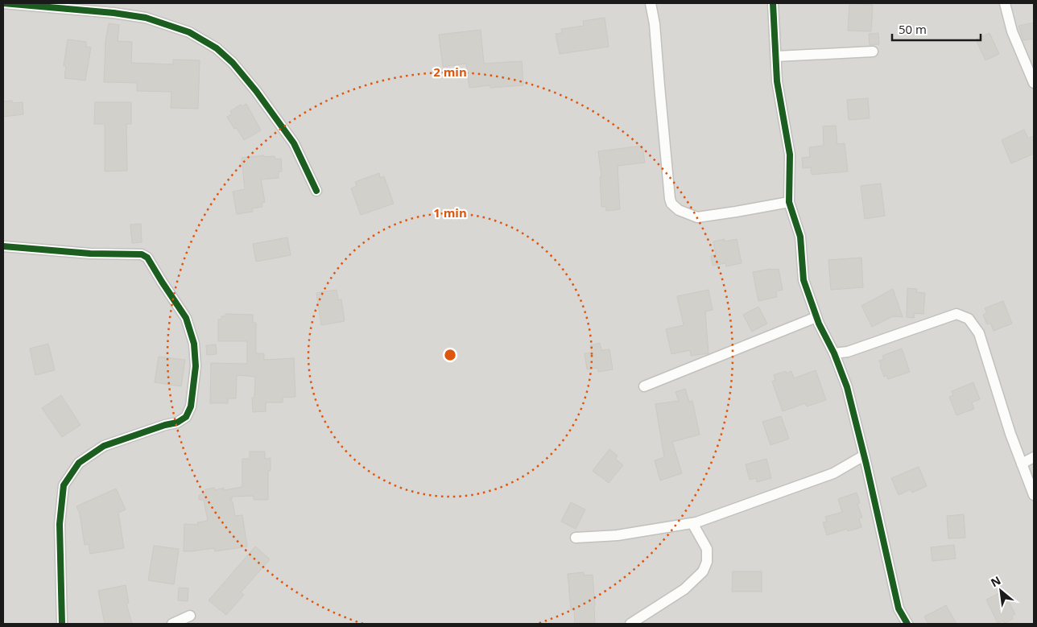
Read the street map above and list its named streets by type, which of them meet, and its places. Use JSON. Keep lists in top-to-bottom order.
{
  "scale_bar": "50 m",
  "north": "top left",
  "rings": ["2 min", "1 min"]
}
